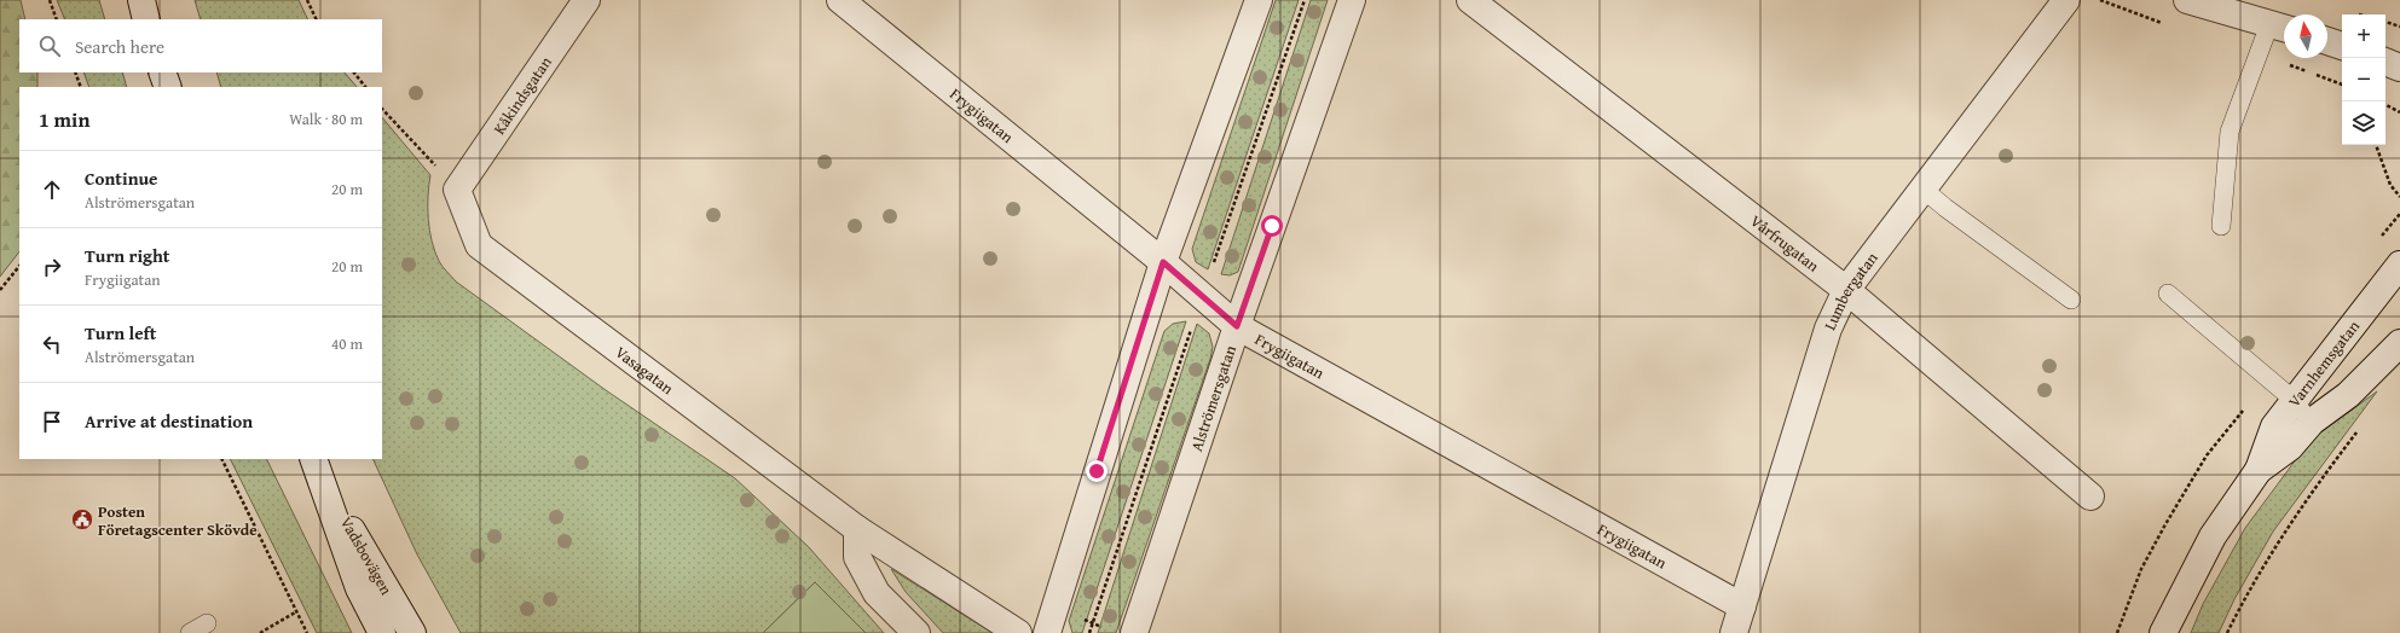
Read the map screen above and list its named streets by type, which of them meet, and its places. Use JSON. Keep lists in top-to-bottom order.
{
  "streets": {
    "street": [
      "Kåkindsgatan",
      "Frygiigatan",
      "Vårfrugatan",
      "Lumbergatan",
      "Varnhemsgatan",
      "Vasagatan",
      "Alströmersgatan",
      "Vadsbovägen"
    ]
  },
  "crossings": [
    ["Kåkindsgatan", "Vasagatan"],
    ["Frygiigatan", "Lumbergatan"],
    ["Frygiigatan", "Alströmersgatan"],
    ["Vårfrugatan", "Lumbergatan"]
  ],
  "places": {
    "public building": ["Posten Företagscenter Skövde"]
  },
  "north": "top",
  "page": {
    "map_buttons": ["+", "−"],
    "search": "Search here",
    "heading": ["1 min", "Walk · 80 m"],
    "list": [
      ["Continue", "Alströmersgatan", "20 m"],
      ["Turn right", "Frygiigatan", "20 m"],
      ["Turn left", "Alströmersgatan", "40 m"],
      "Arrive at destination"
    ]
  }
}
